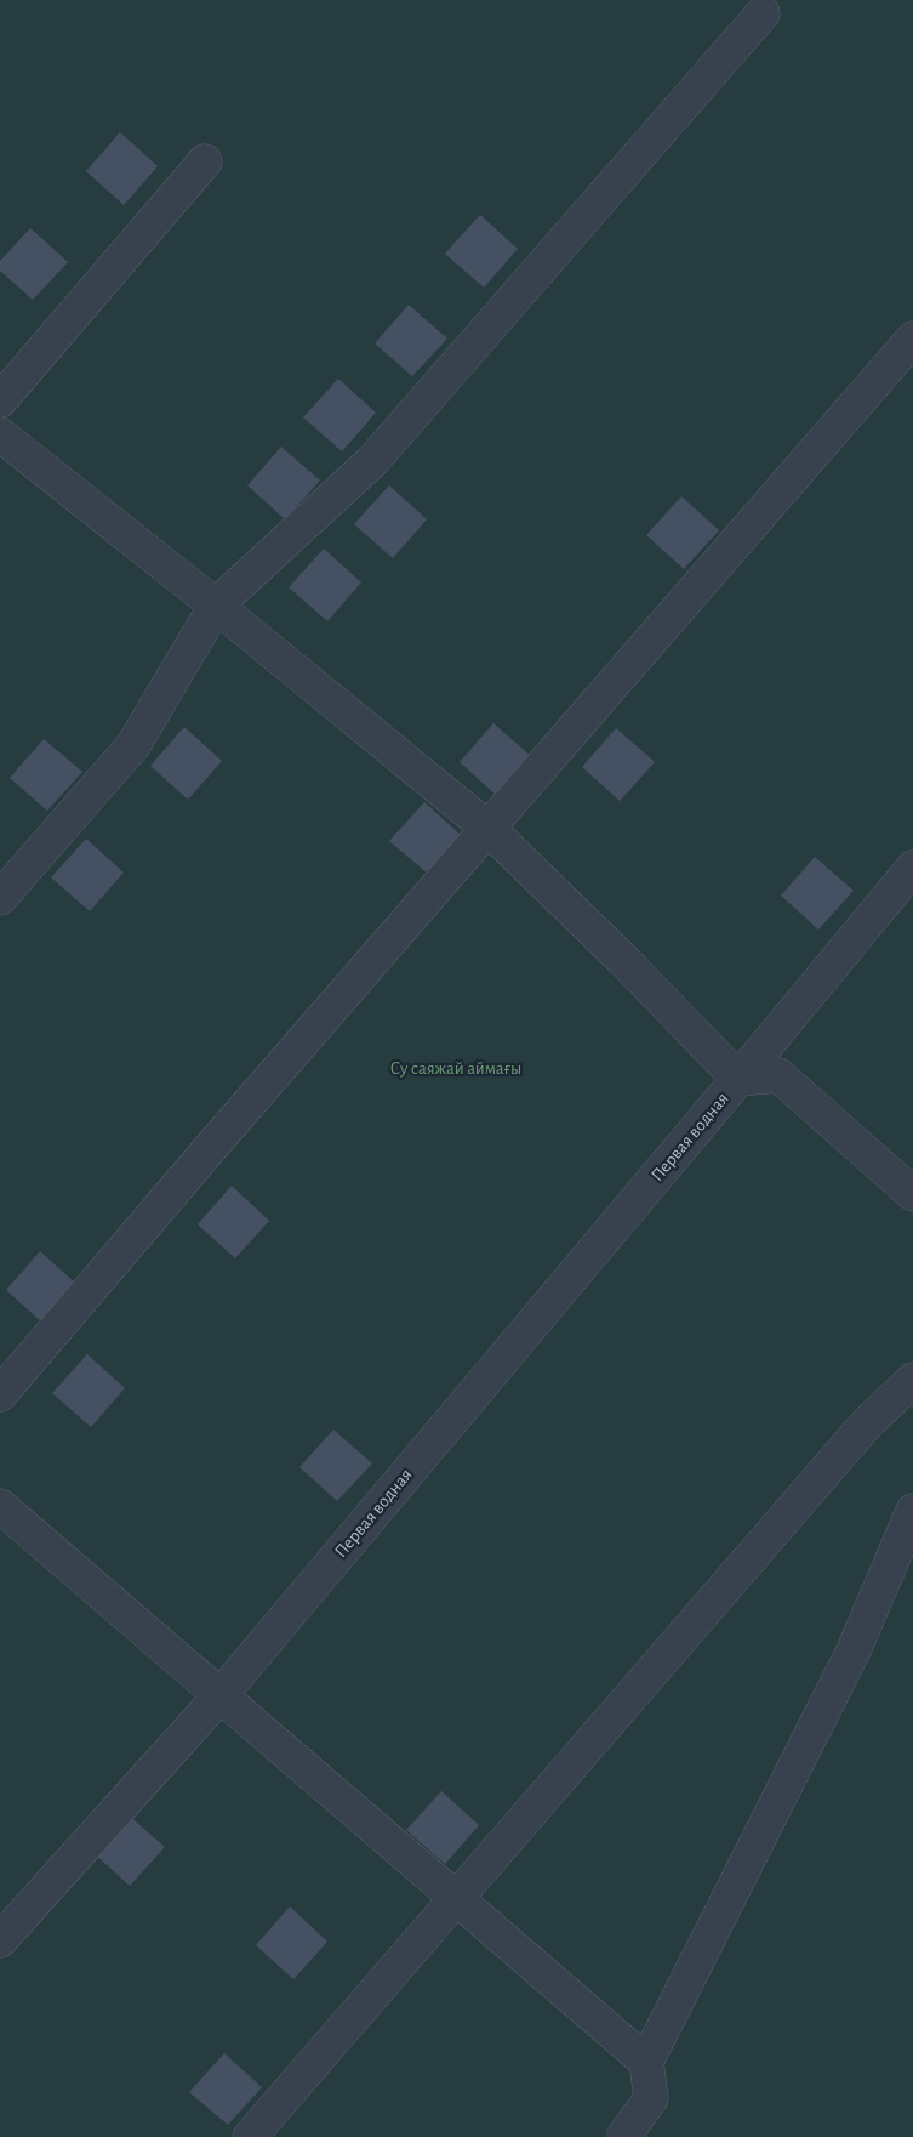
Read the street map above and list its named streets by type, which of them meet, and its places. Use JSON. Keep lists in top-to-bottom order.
{
  "streets": {
    "street": ["Первая водная"]
  },
  "parks": ["Су саяжай аймағы"]
}
